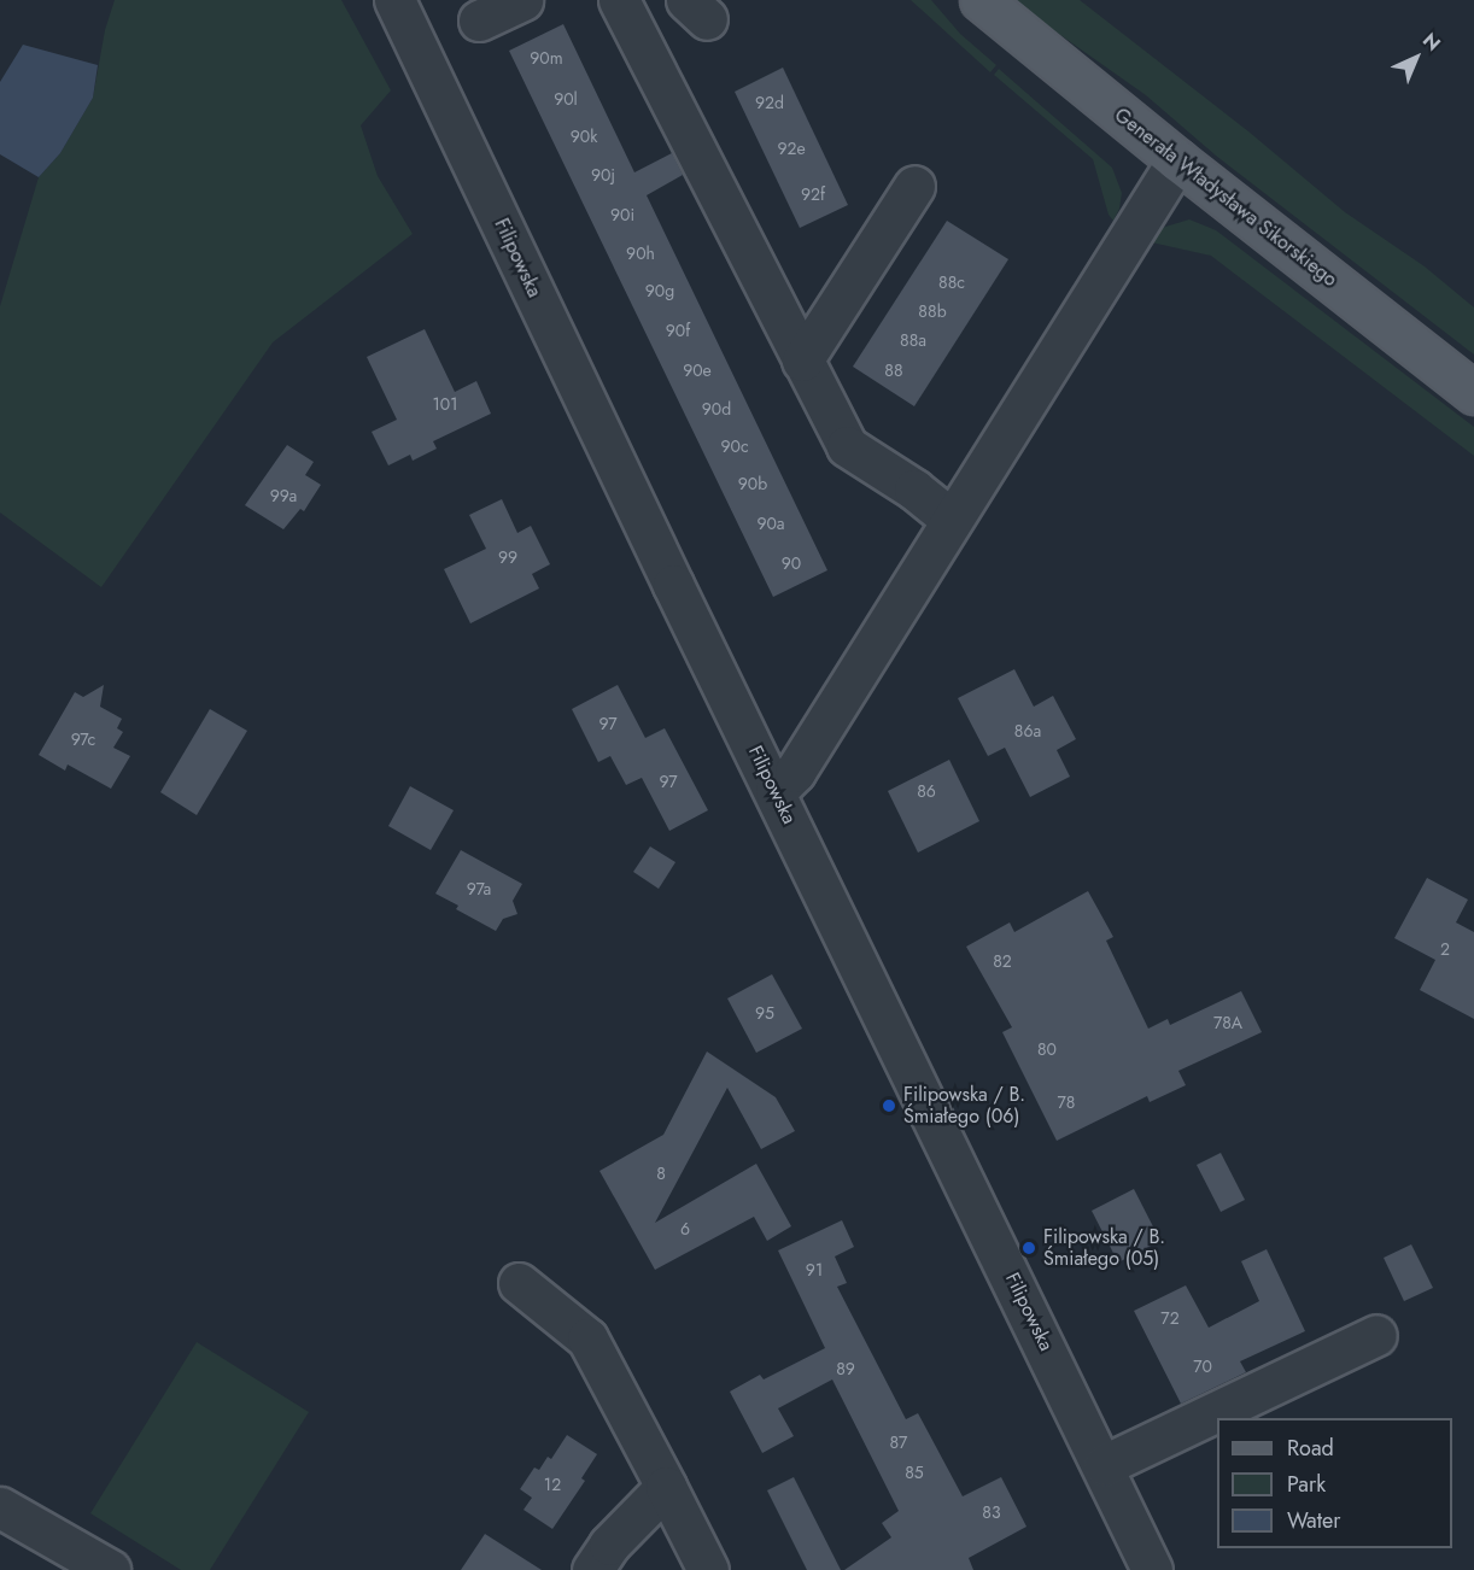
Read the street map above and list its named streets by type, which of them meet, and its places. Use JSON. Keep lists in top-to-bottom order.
{
  "streets": {
    "main road": ["Generała Władysława Sikorskiego"],
    "street": ["Filipowska"]
  },
  "places": ["Filipowska / B. Śmiałego (06)", "Filipowska / B. Śmiałego (05)"],
  "house_numbers": [
    "90m",
    "90l",
    "92d",
    "90k",
    "92e",
    "90j",
    "92f",
    "90i",
    "90h",
    "88c",
    "90g",
    "88b",
    "90f",
    "88a",
    "90e",
    "88",
    "101",
    "90d",
    "90c",
    "90b",
    "99a",
    "90a",
    "99",
    "90",
    "97",
    "86a",
    "97c",
    "97",
    "86",
    "97a",
    "2",
    "82",
    "95",
    "78A",
    "80",
    "78",
    "8",
    "6",
    "91",
    "72",
    "70",
    "89",
    "87",
    "85",
    "12",
    "83"
  ],
  "legend": ["Road", "Park", "Water"],
  "north": "top right"
}
